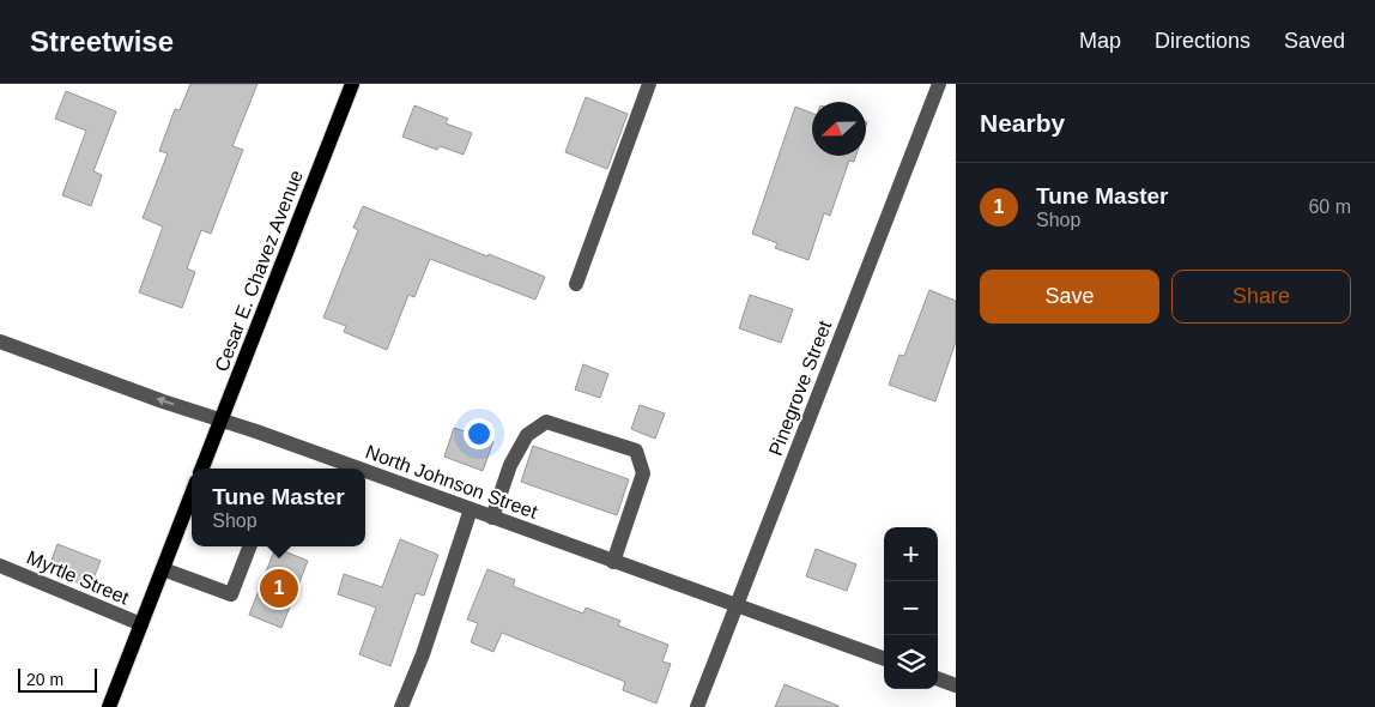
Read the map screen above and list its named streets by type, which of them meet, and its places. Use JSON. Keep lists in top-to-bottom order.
{
  "streets": {
    "main road": ["Cesar E. Chavez Avenue"],
    "street": ["Pinegrove Street", "North Johnson Street", "Myrtle Street"]
  },
  "crossings": [
    ["Cesar E. Chavez Avenue", "North Johnson Street"],
    ["Pinegrove Street", "North Johnson Street"]
  ],
  "scale_bar": "20 m",
  "north": "left",
  "page": {
    "header": "Streetwise",
    "nav": ["Map", "Directions", "Saved"],
    "heading": "Nearby",
    "list": [
      {
        "mark": "1",
        "name": "Tune Master",
        "note": "Shop",
        "value": "60 m"
      }
    ],
    "buttons": ["Save", "Share"],
    "popup": ["Tune Master", "Shop"],
    "map_buttons": ["+", "−"],
    "pins": "1",
    "scale": "20 m"
  }
}
